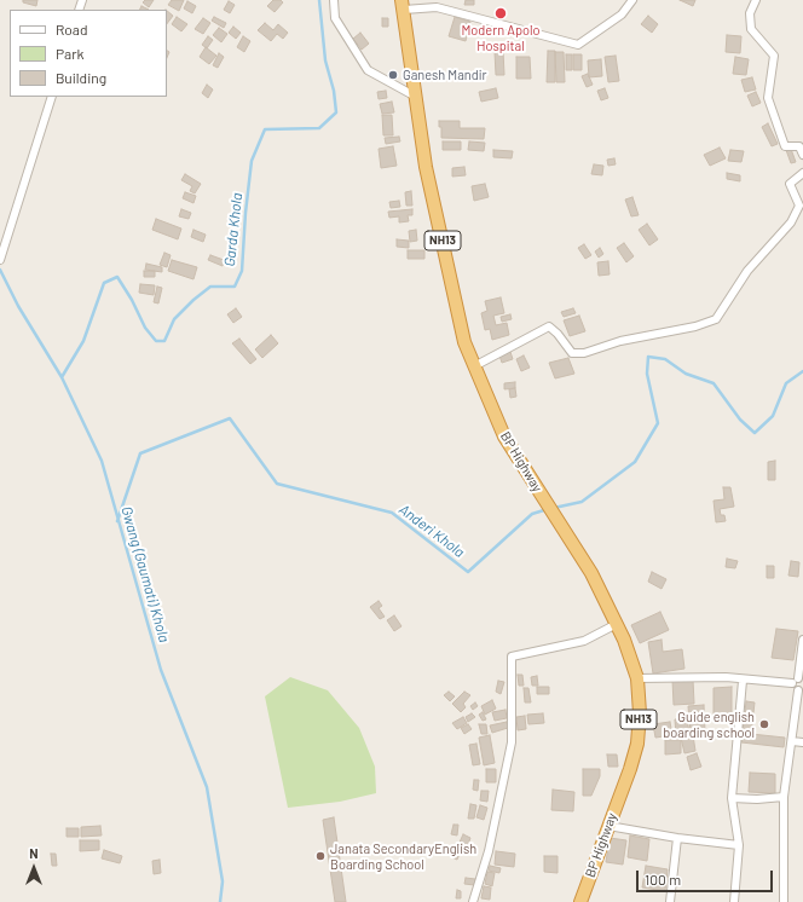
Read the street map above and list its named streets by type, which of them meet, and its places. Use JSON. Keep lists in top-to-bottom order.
{
  "streets": {
    "highway": ["NH13", "BP Highway"]
  },
  "water": ["Garda Khola", "Anderi Khola", "Gwang (Gaumati) Khola"],
  "places": [
    "Modern Apolo Hospital",
    "Ganesh Mandir",
    "Guide english boarding school",
    "Janata SecondaryEnglish Boarding School"
  ],
  "legend": ["Road", "Park", "Building"],
  "scale_bar": "100 m",
  "north": "top"
}
